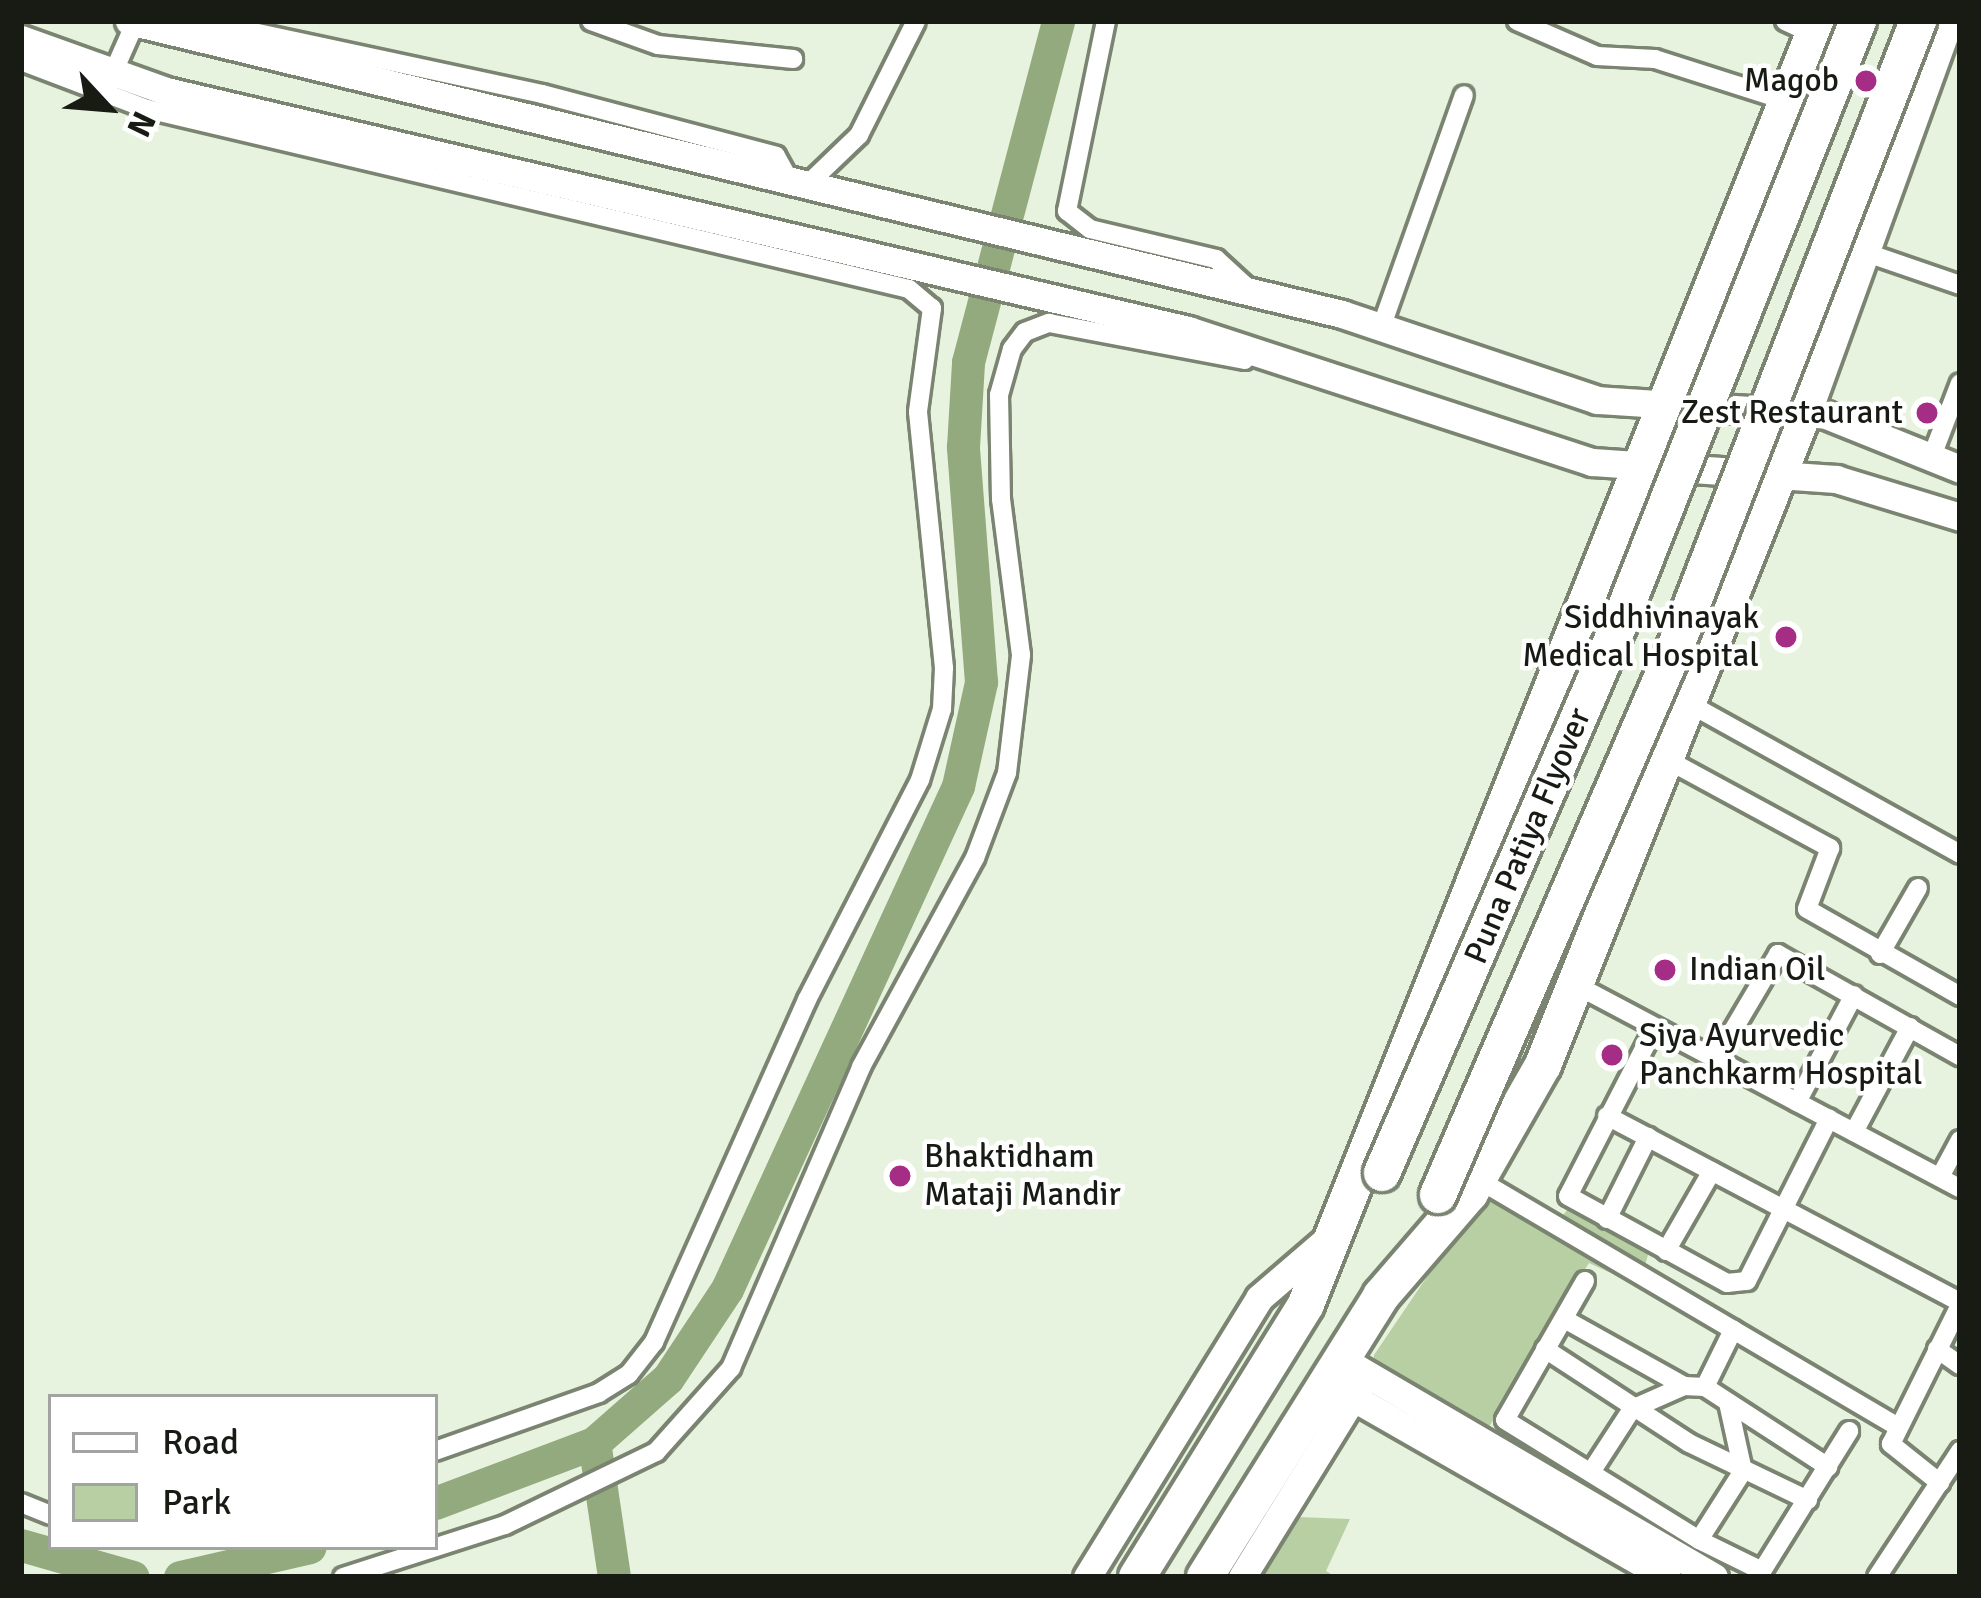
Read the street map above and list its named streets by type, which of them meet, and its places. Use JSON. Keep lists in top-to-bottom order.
{
  "streets": {
    "highway": ["Puna Patiya Flyover"]
  },
  "places": [
    "Magob",
    "Zest Restaurant",
    "Siddhivinayak Medical Hospital",
    "Indian Oil",
    "Siya Ayurvedic Panchkarm Hospital",
    "Bhaktidham Mataji Mandir"
  ],
  "legend": ["Road", "Park"],
  "north": "bottom right"
}
